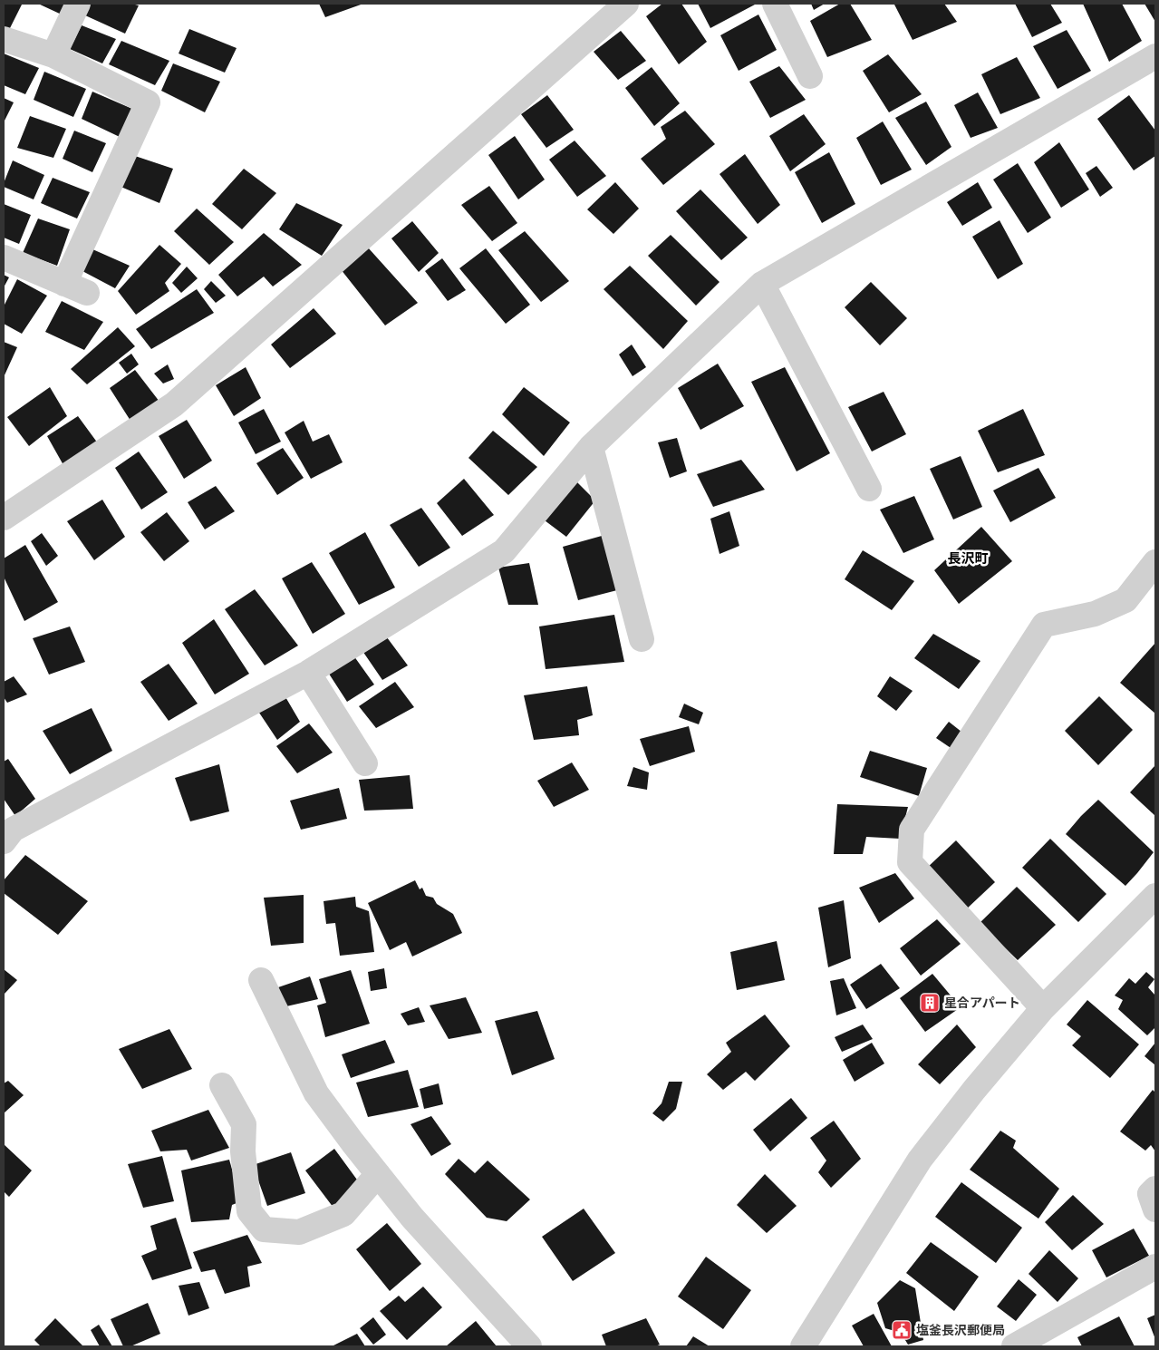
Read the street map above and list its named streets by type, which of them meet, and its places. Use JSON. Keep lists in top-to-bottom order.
{
  "districts": ["長沢町"],
  "places": {
    "building": ["星合アパート"],
    "public building": ["塩釜長沢郵便局"]
  }
}
